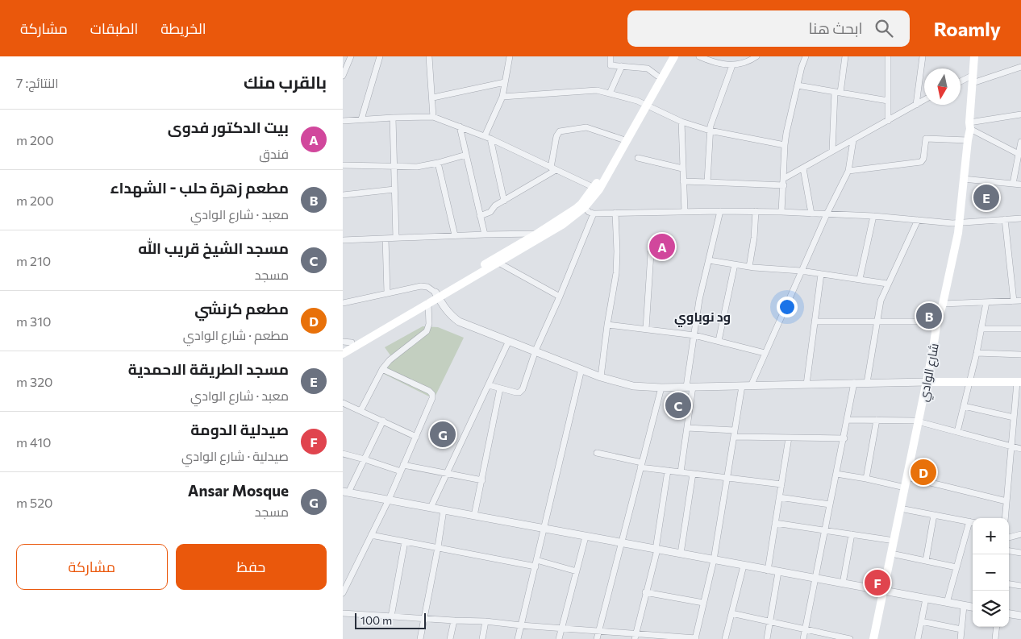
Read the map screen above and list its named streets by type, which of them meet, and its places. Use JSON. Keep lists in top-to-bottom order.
{
  "streets": {
    "main road": ["شارع الوادي"]
  },
  "districts": ["ود نوباوي"],
  "scale_bar": "100 m",
  "north": "bottom",
  "page": {
    "header": "Roamly",
    "search": "ابحث هنا",
    "nav": ["الخريطة", "الطبقات", "مشاركة"],
    "heading": ["بالقرب منك", "النتائج: 7"],
    "list": [
      {
        "mark": "A",
        "name": "بيت الدكتور فدوى",
        "note": "فندق",
        "value": "200 m"
      },
      {
        "mark": "B",
        "name": "مطعم زهرة حلب - الشهداء",
        "note": "معبد · شارع الوادي",
        "value": "200 m"
      },
      {
        "mark": "C",
        "name": "مسجد الشيخ قريب الله",
        "note": "مسجد",
        "value": "210 m"
      },
      {
        "mark": "D",
        "name": "مطعم كرنشي",
        "note": "مطعم · شارع الوادي",
        "value": "310 m"
      },
      {
        "mark": "E",
        "name": "مسجد الطريقة الاحمدية",
        "note": "معبد · شارع الوادي",
        "value": "320 m"
      },
      {
        "mark": "F",
        "name": "صيدلية الدومة",
        "note": "صيدلية · شارع الوادي",
        "value": "410 m"
      },
      {
        "mark": "G",
        "name": "Ansar Mosque",
        "note": "مسجد",
        "value": "520 m"
      }
    ],
    "pins": [
      "E",
      "A",
      "B",
      "C",
      "G",
      "D",
      "F"
    ],
    "map_buttons": ["+", "−"],
    "buttons": ["حفظ", "مشاركة"],
    "scale": "100 m"
  }
}
